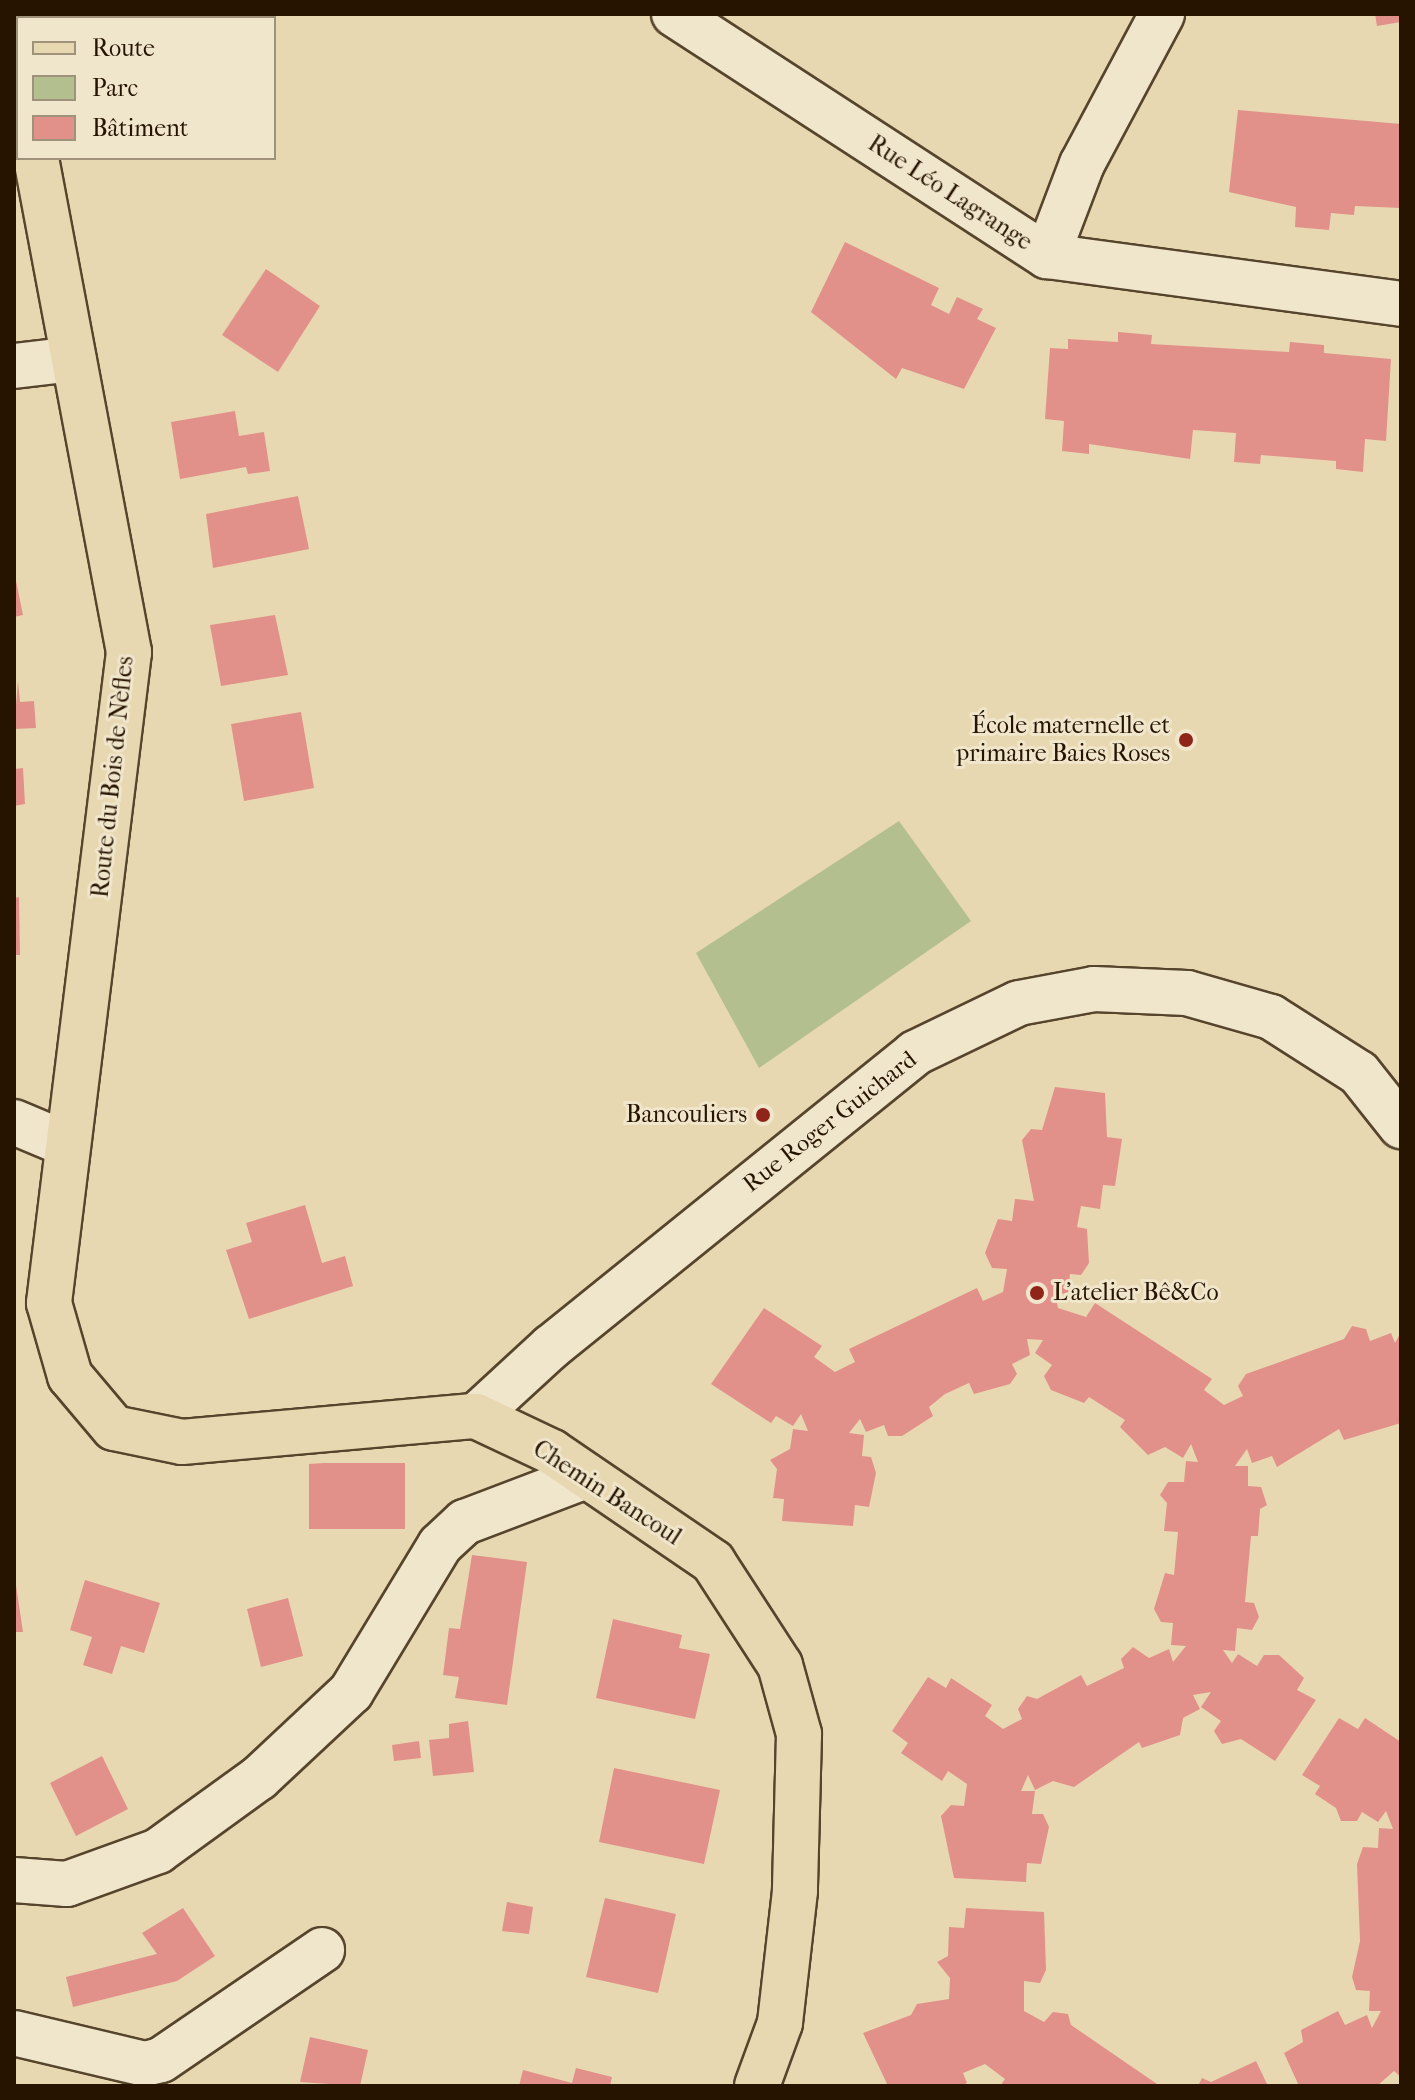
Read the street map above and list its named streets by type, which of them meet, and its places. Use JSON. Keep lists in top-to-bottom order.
{
  "streets": {
    "main road": ["Route du Bois de Nèfles", "Chemin Bancoul"],
    "street": ["Rue Léo Lagrange", "Rue Roger Guichard"]
  },
  "crossings": [
    ["Rue Roger Guichard", "Chemin Bancoul"]
  ],
  "places": ["École maternelle et primaire Baies Roses", "Bancouliers", "L'atelier Bê&Co"],
  "legend": ["Route", "Parc", "Bâtiment"]
}
